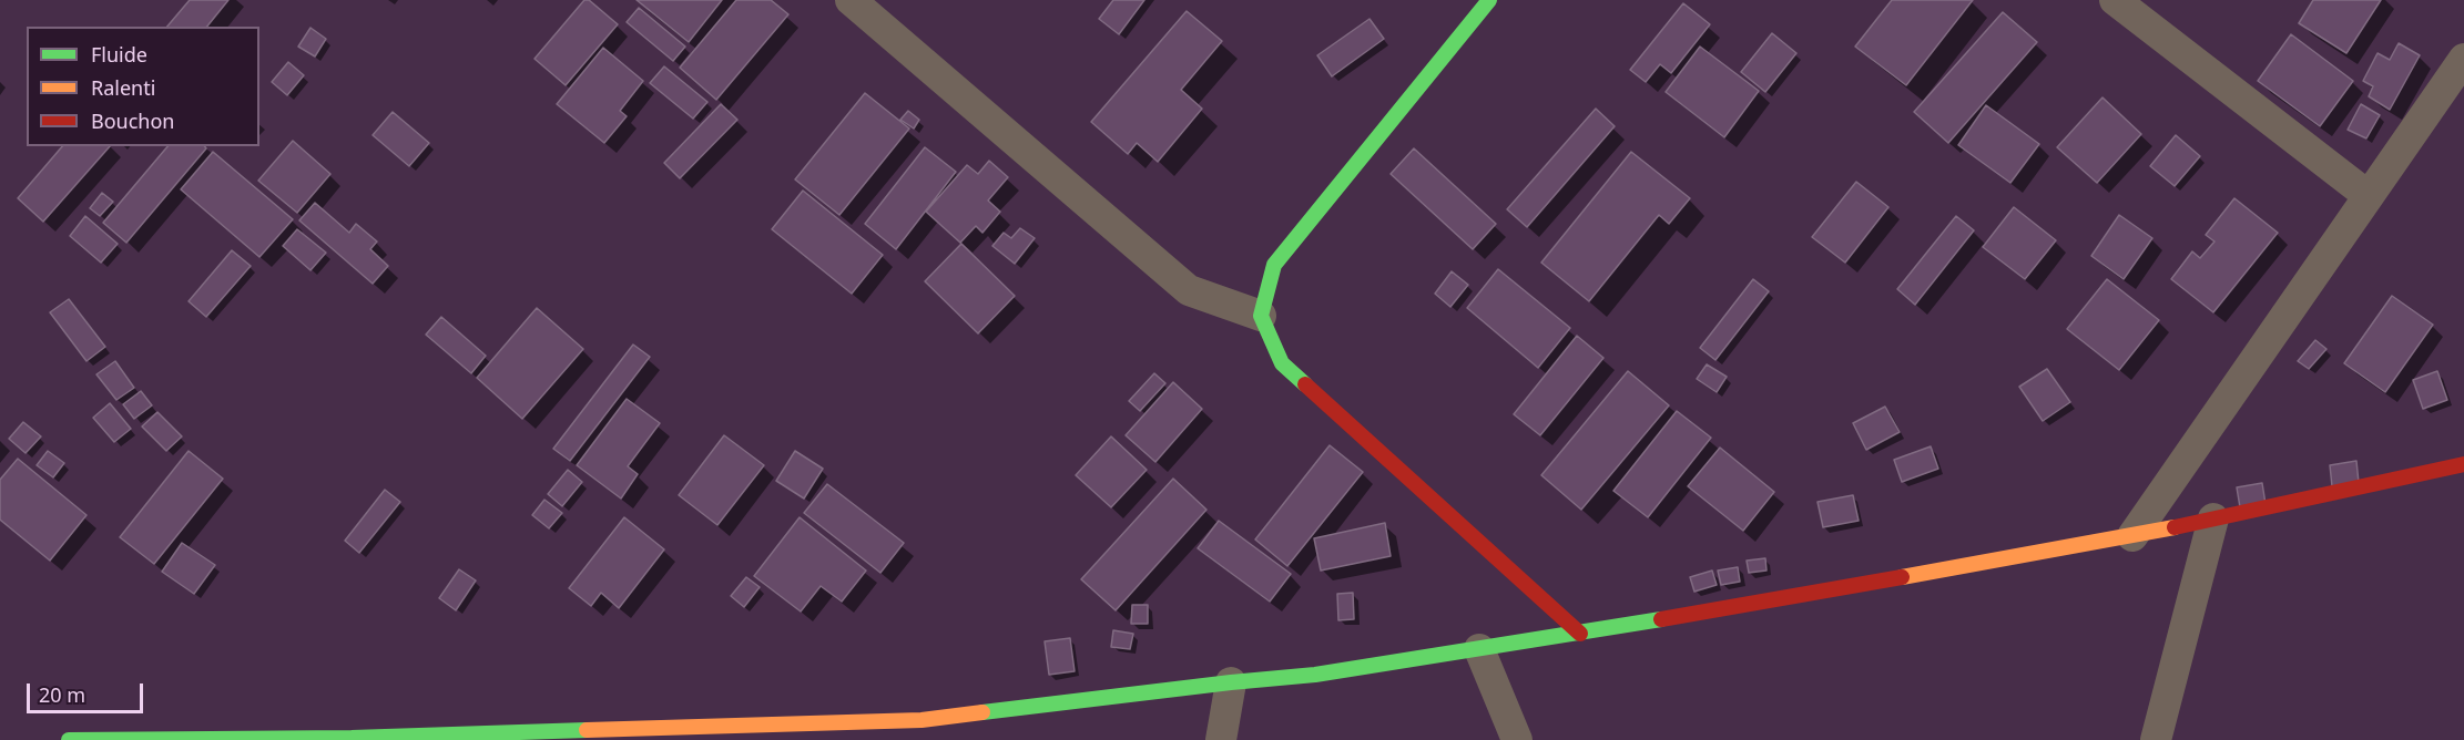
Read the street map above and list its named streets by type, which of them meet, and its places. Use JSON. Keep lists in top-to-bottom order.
{
  "legend": ["Fluide", "Ralenti", "Bouchon"],
  "scale_bar": "20 m"
}
